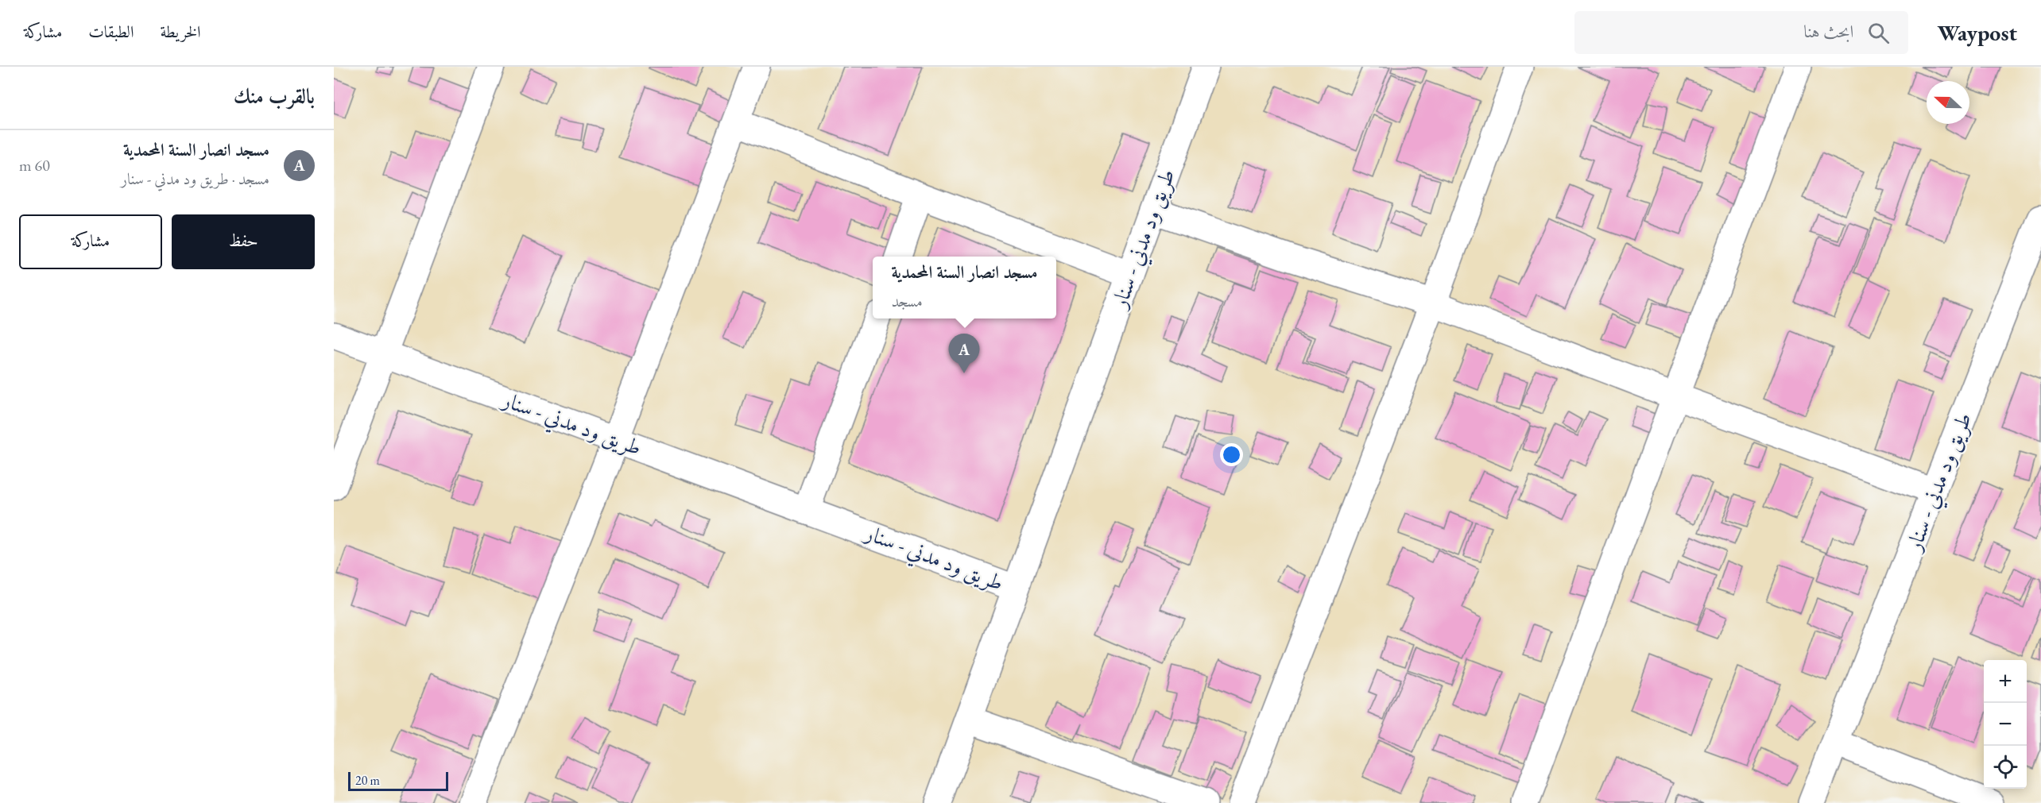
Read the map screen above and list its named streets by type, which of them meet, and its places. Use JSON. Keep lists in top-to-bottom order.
{
  "streets": {
    "street": ["طريق ود مدني - سنار"]
  },
  "scale_bar": "20 m",
  "north": "left",
  "page": {
    "header": "Waypost",
    "search": "ابحث هنا",
    "nav": ["الخريطة", "الطبقات", "مشاركة"],
    "heading": "بالقرب منك",
    "list": [
      {
        "mark": "A",
        "name": "مسجد انصار السنة المحمدية",
        "note": "مسجد · طريق ود مدني - سنار",
        "value": "60 m"
      }
    ],
    "buttons": ["حفظ", "مشاركة"],
    "popup": ["مسجد انصار السنة المحمدية", "مسجد"],
    "pins": "A",
    "map_buttons": ["+", "−"],
    "scale": "20 m"
  }
}
